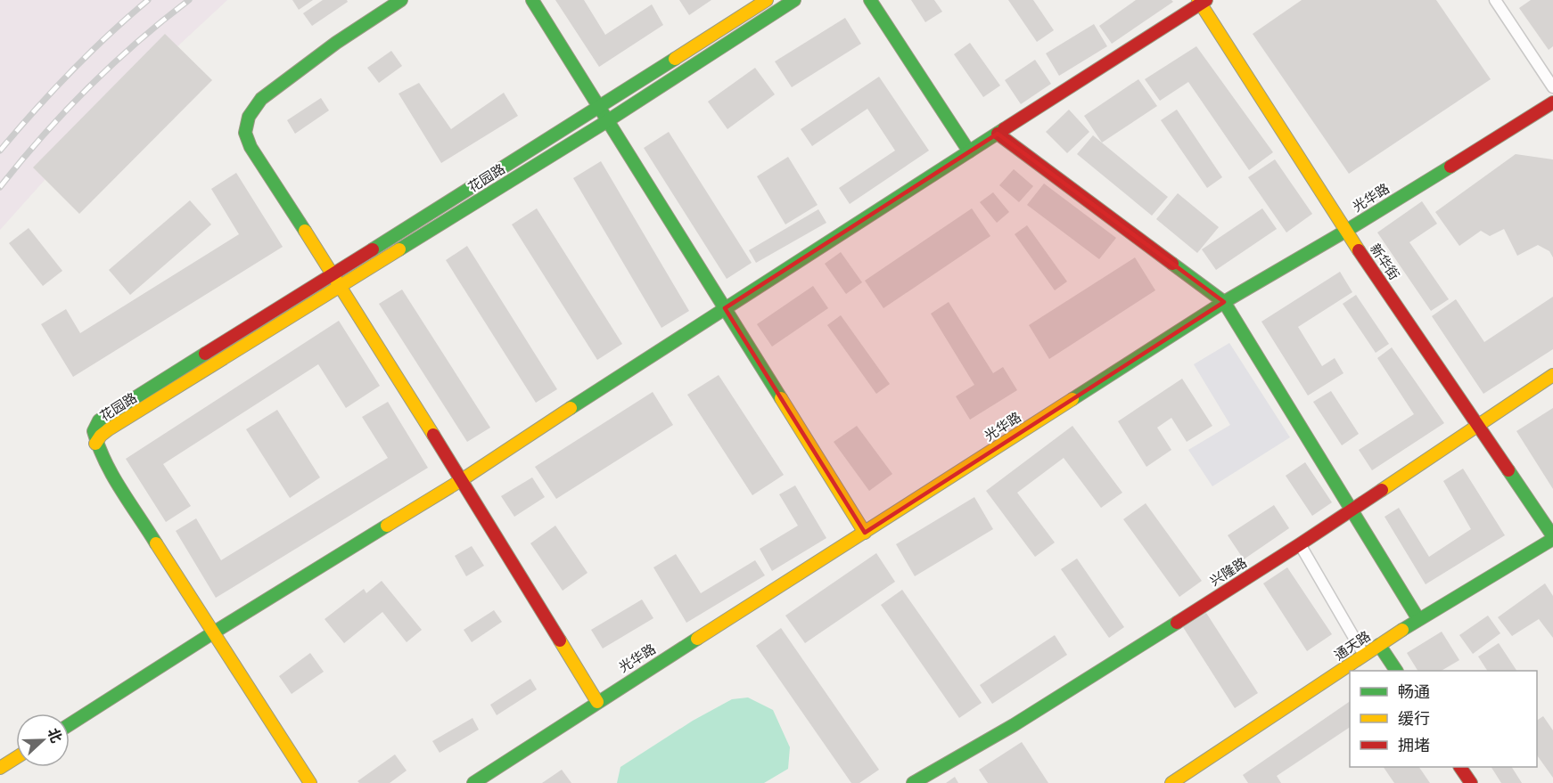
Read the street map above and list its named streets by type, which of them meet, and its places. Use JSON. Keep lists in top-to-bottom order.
{
  "streets": {
    "street": [
      "花园路",
      "光华路",
      "新华街",
      "兴隆路",
      "通天路"
    ]
  },
  "crossings": [
    ["光华路", "新华街"],
    ["新华街", "兴隆路"],
    ["新华街", "通天路"]
  ],
  "legend": ["畅通", "缓行", "拥堵"],
  "north": "right"
}
